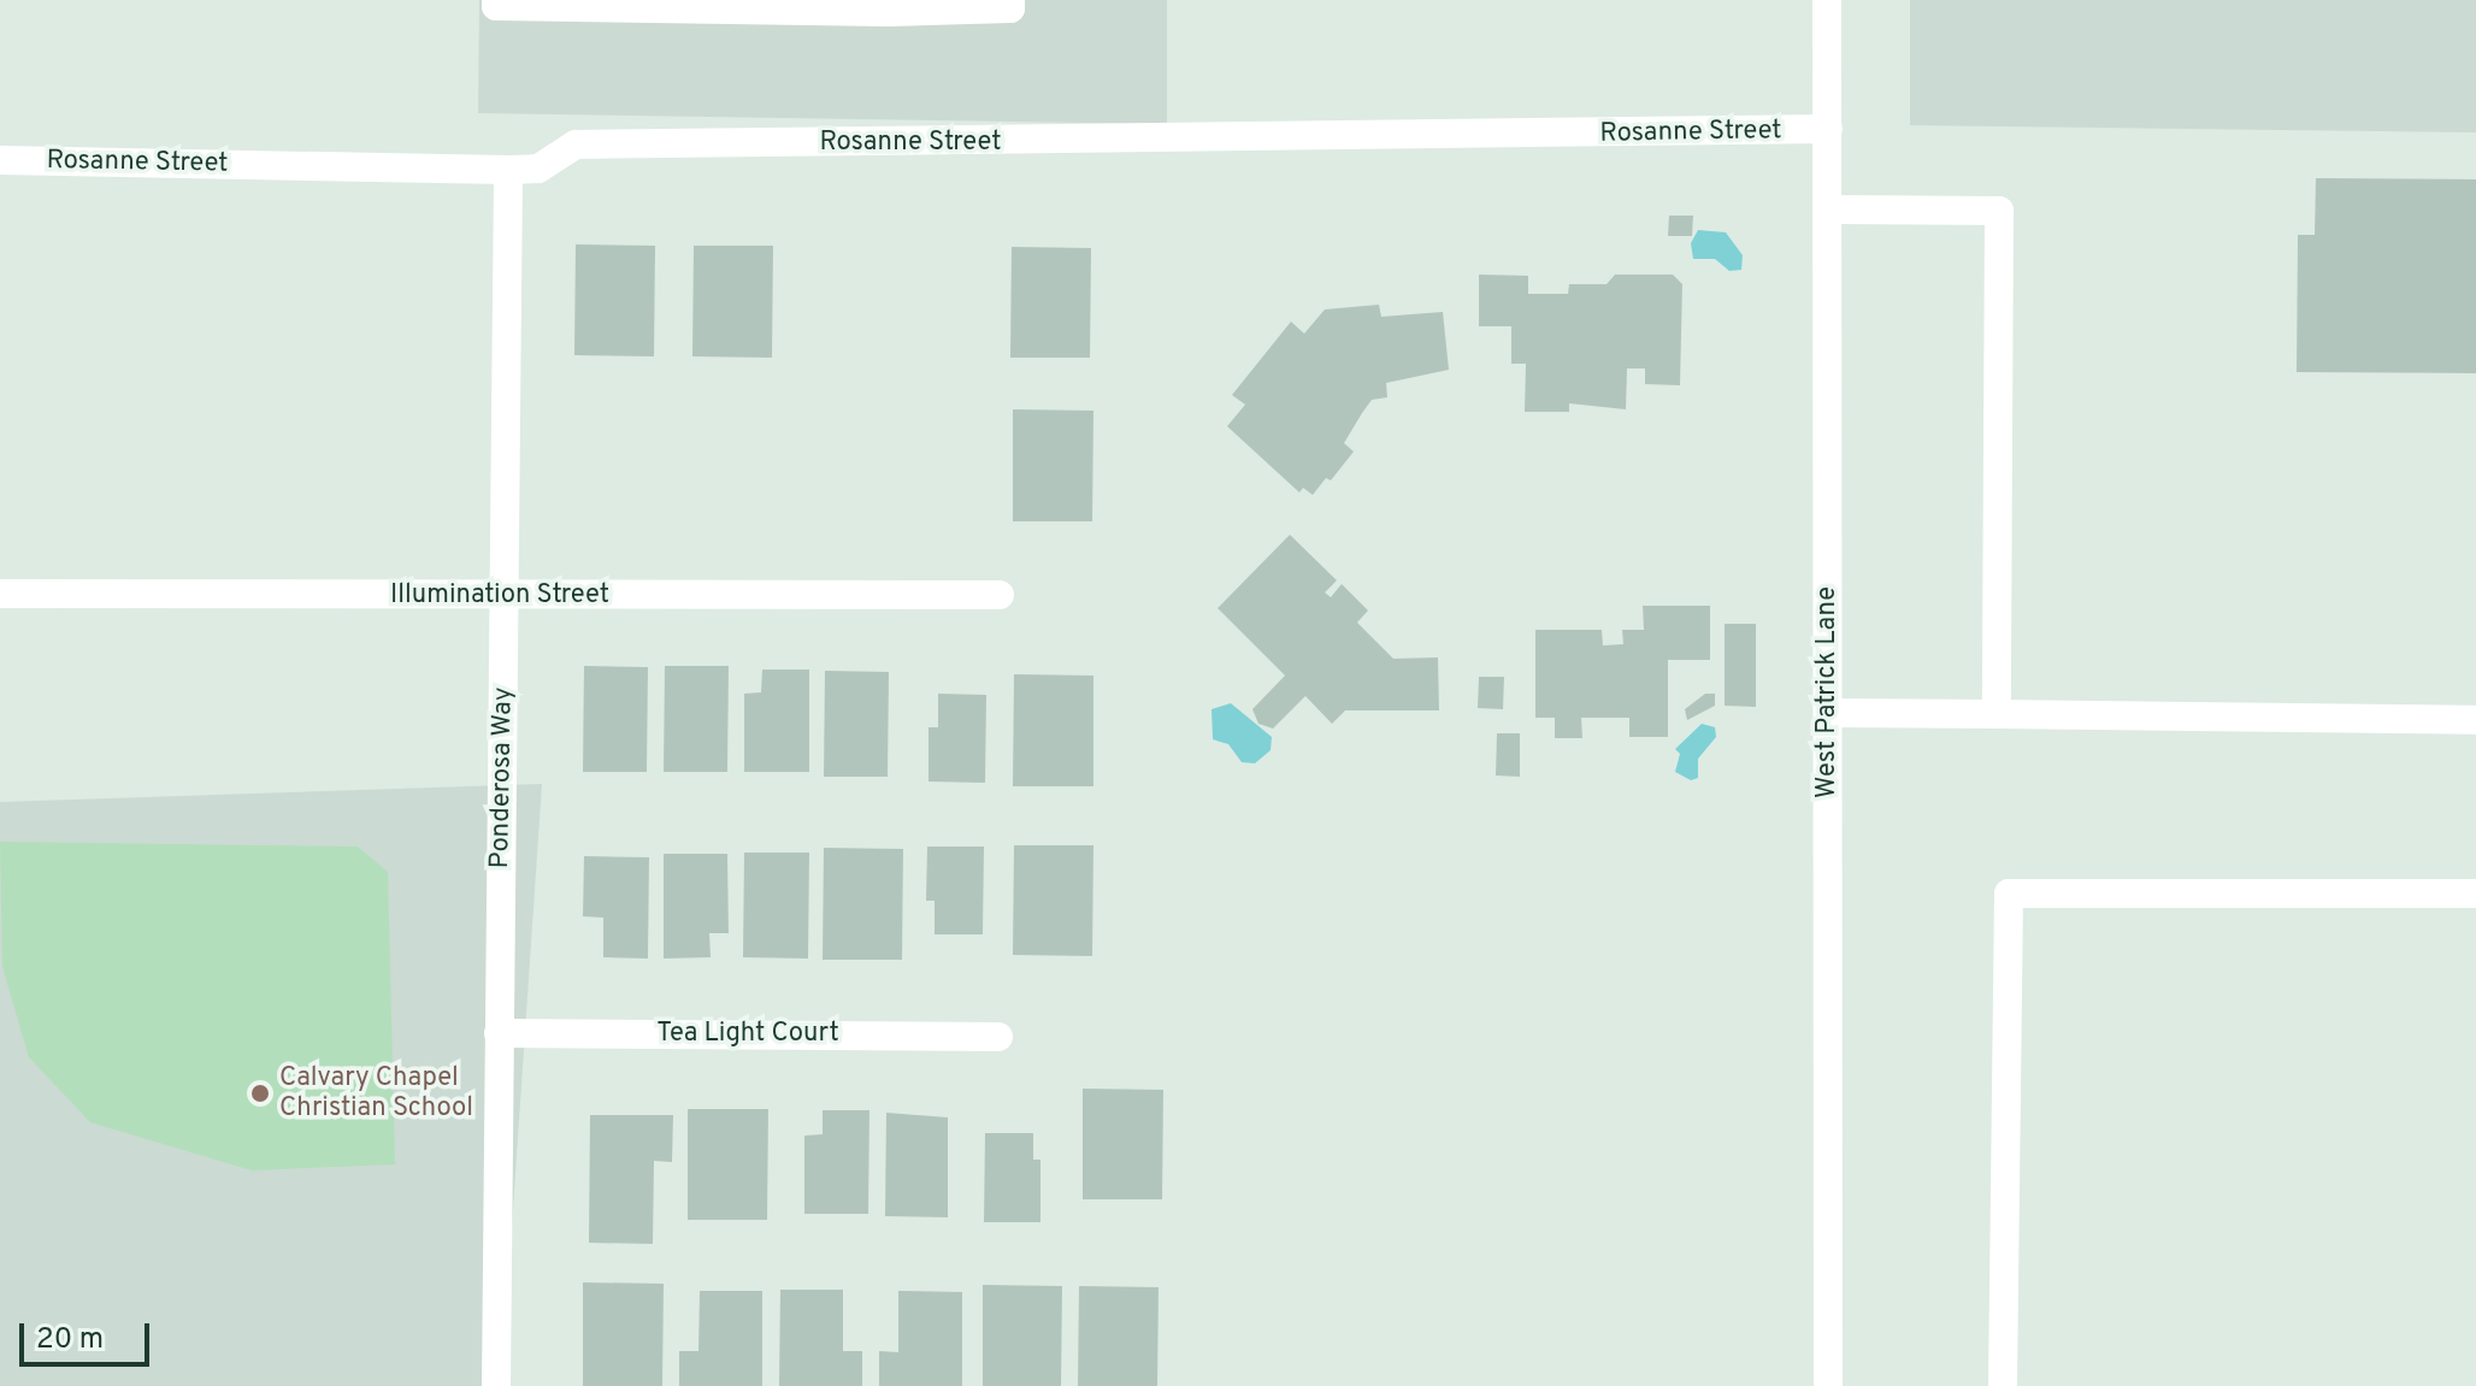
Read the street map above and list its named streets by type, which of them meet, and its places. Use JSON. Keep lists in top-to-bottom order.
{
  "streets": {
    "street": [
      "Rosanne Street",
      "Illumination Street",
      "West Patrick Lane",
      "Ponderosa Way",
      "Tea Light Court"
    ]
  },
  "crossings": [
    ["Rosanne Street", "West Patrick Lane"],
    ["Rosanne Street", "Ponderosa Way"],
    ["Illumination Street", "Ponderosa Way"],
    ["Ponderosa Way", "Tea Light Court"]
  ],
  "places": ["Calvary Chapel Christian School"],
  "scale_bar": "20 m"
}
